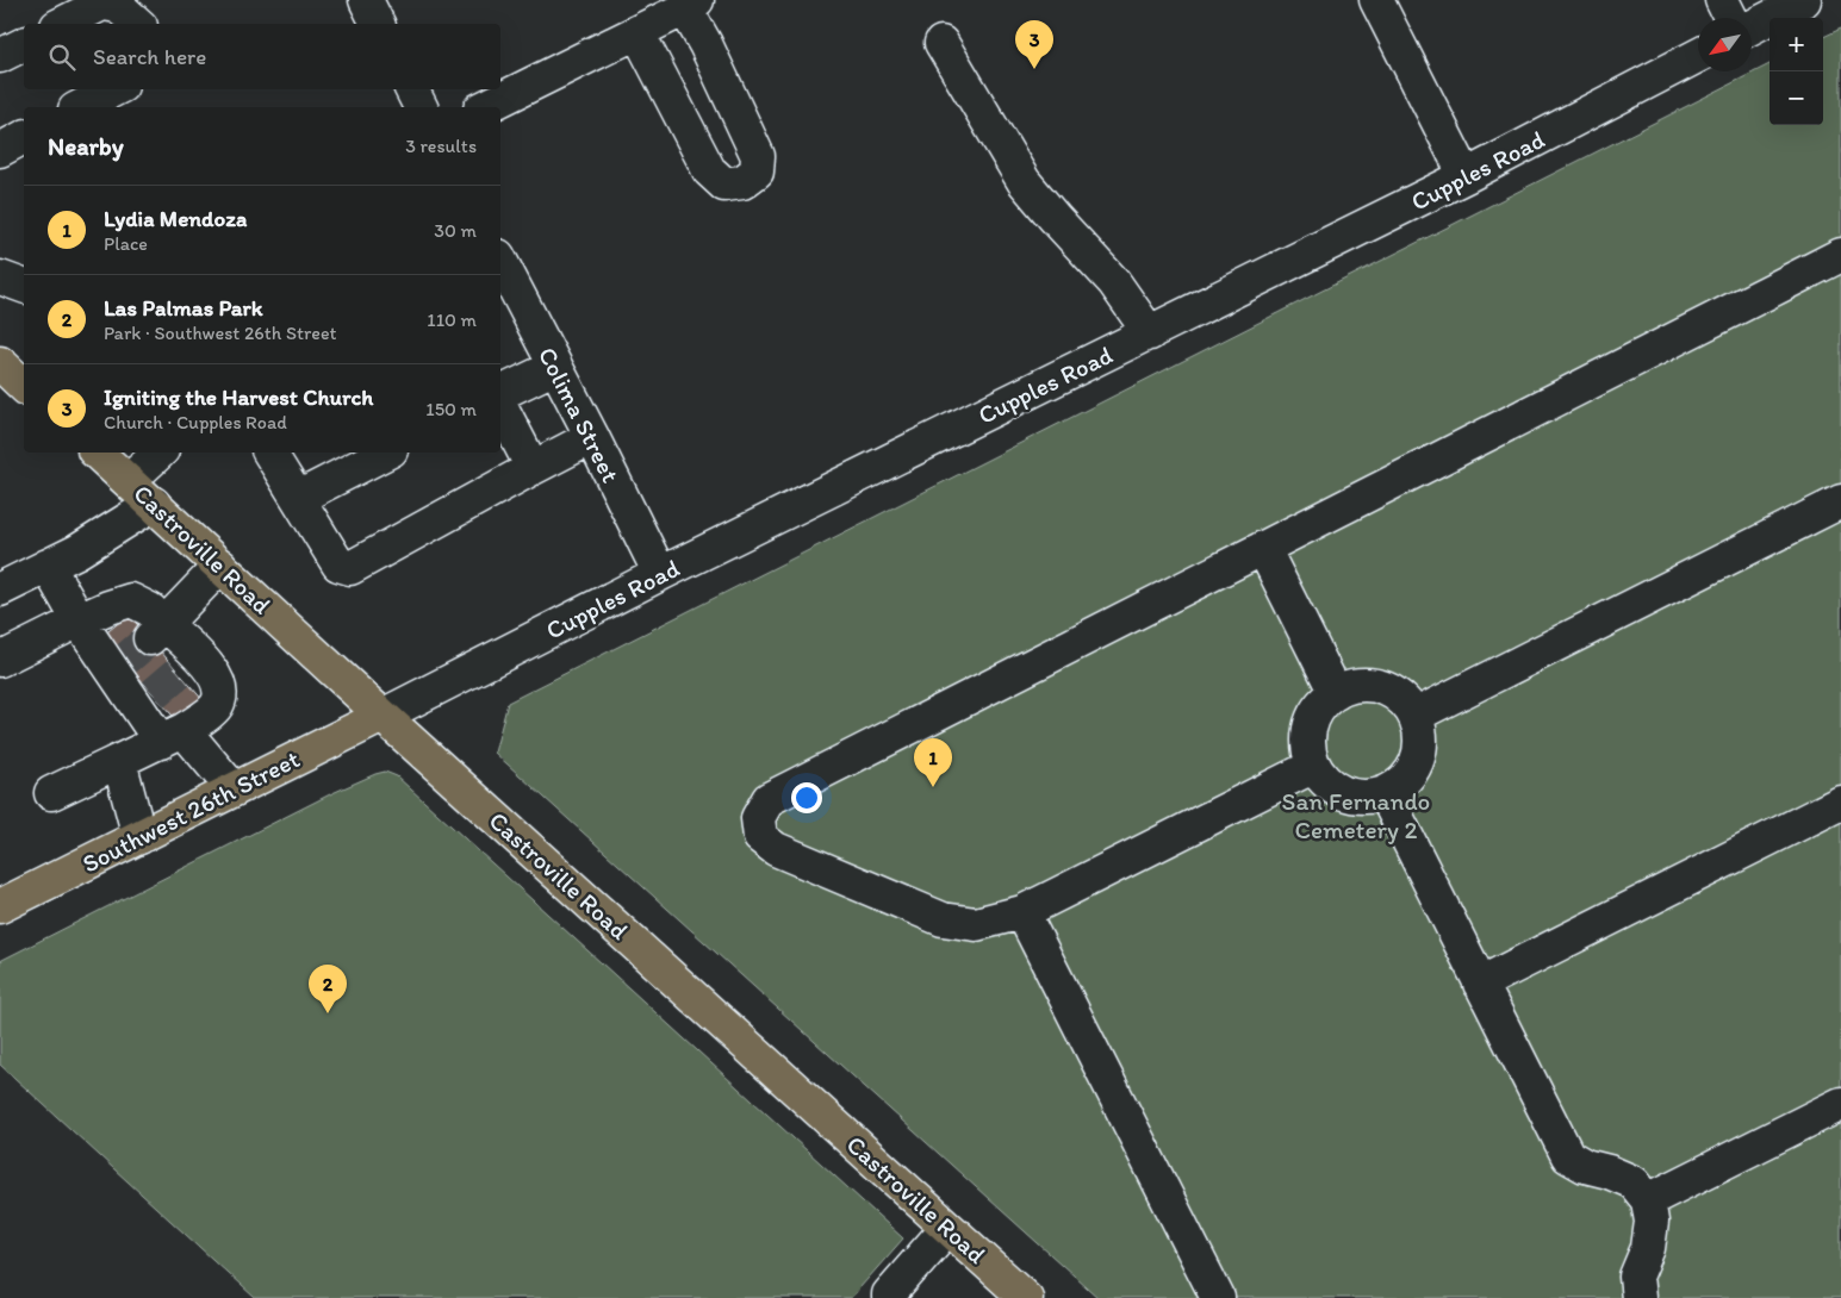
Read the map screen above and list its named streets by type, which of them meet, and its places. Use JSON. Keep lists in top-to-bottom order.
{
  "streets": {
    "main road": ["Castroville Road", "Southwest 26th Street"],
    "street": ["Cupples Road", "Colima Street"]
  },
  "crossings": [
    ["Cupples Road", "Colima Street"],
    ["Cupples Road", "Castroville Road"],
    ["Cupples Road", "Southwest 26th Street"],
    ["Castroville Road", "Southwest 26th Street"]
  ],
  "parks": ["San Fernando Cemetery 2"],
  "north": "bottom left",
  "page": {
    "map_buttons": ["+", "−"],
    "pins": ["3", "1", "2"],
    "search": "Search here",
    "heading": ["Nearby", "3 results"],
    "list": [
      {
        "mark": "1",
        "name": "Lydia Mendoza",
        "note": "Place",
        "value": "30 m"
      },
      {
        "mark": "2",
        "name": "Las Palmas Park",
        "note": "Park · Southwest 26th Street",
        "value": "110 m"
      },
      {
        "mark": "3",
        "name": "Igniting the Harvest Church",
        "note": "Church · Cupples Road",
        "value": "150 m"
      }
    ]
  }
}
